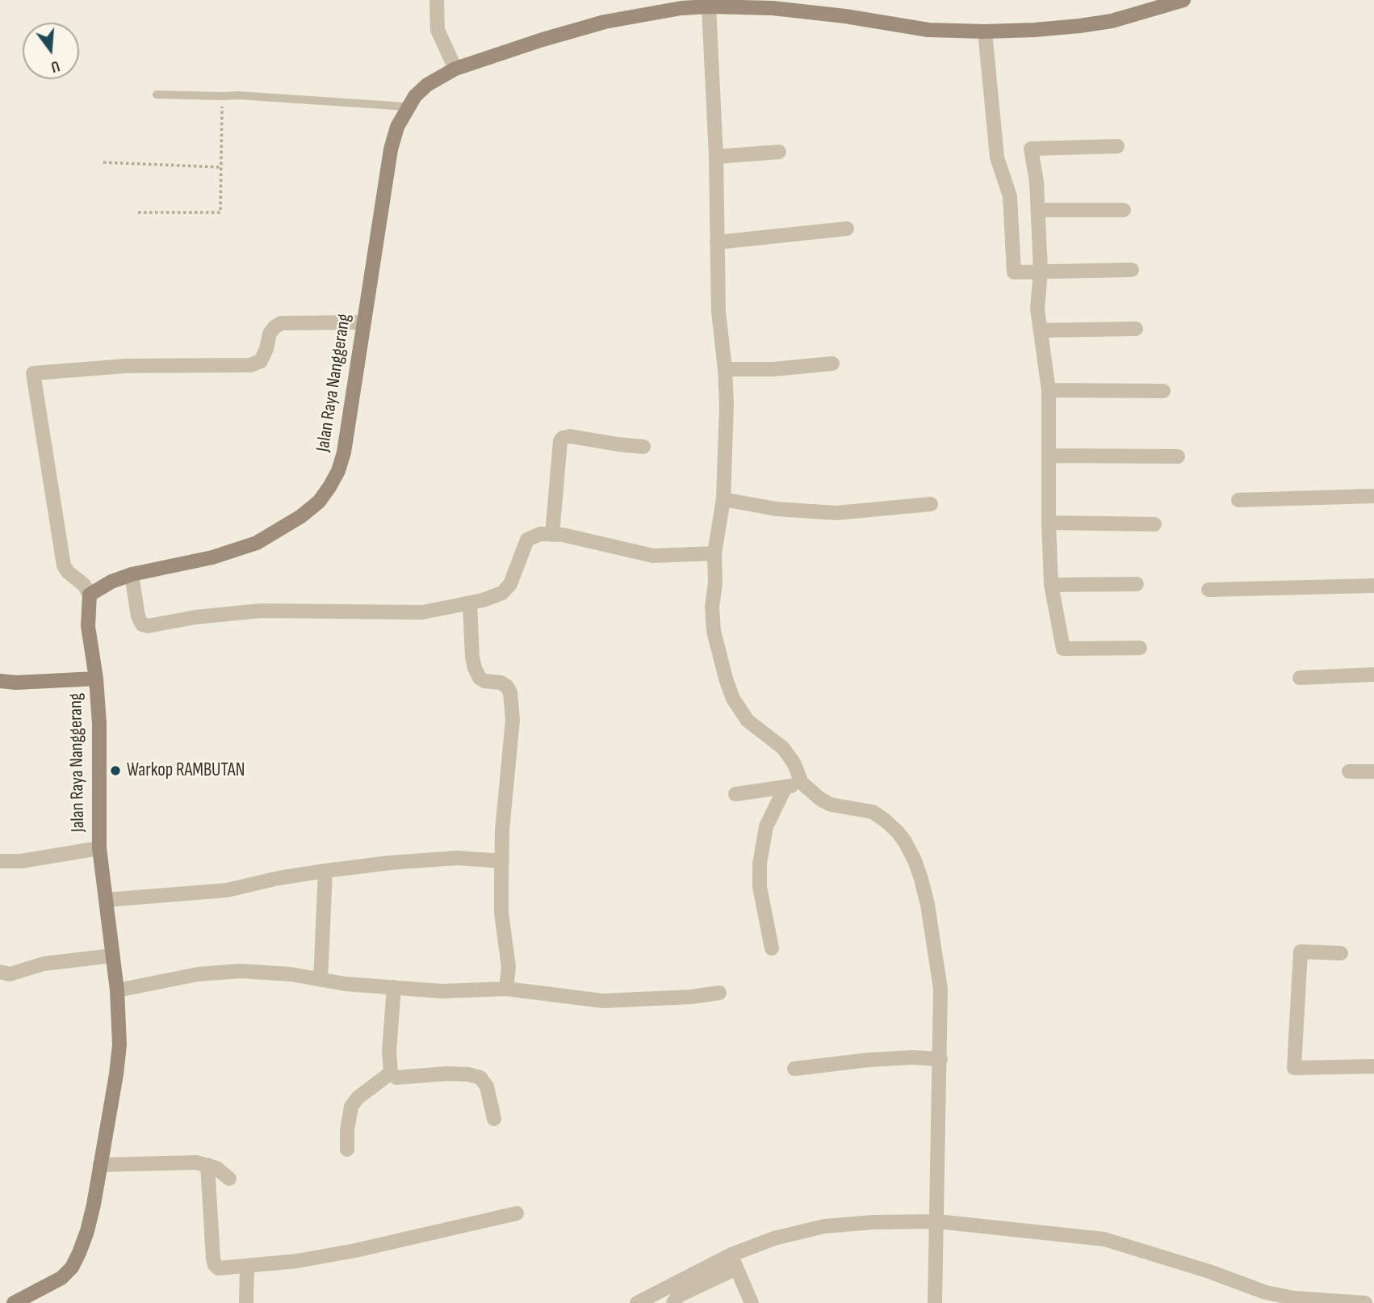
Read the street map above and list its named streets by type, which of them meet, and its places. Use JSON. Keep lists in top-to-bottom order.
{
  "streets": {
    "street": ["Jalan Raya Nanggerang"]
  },
  "places": ["Warkop RAMBUTAN"],
  "north": "bottom"
}
